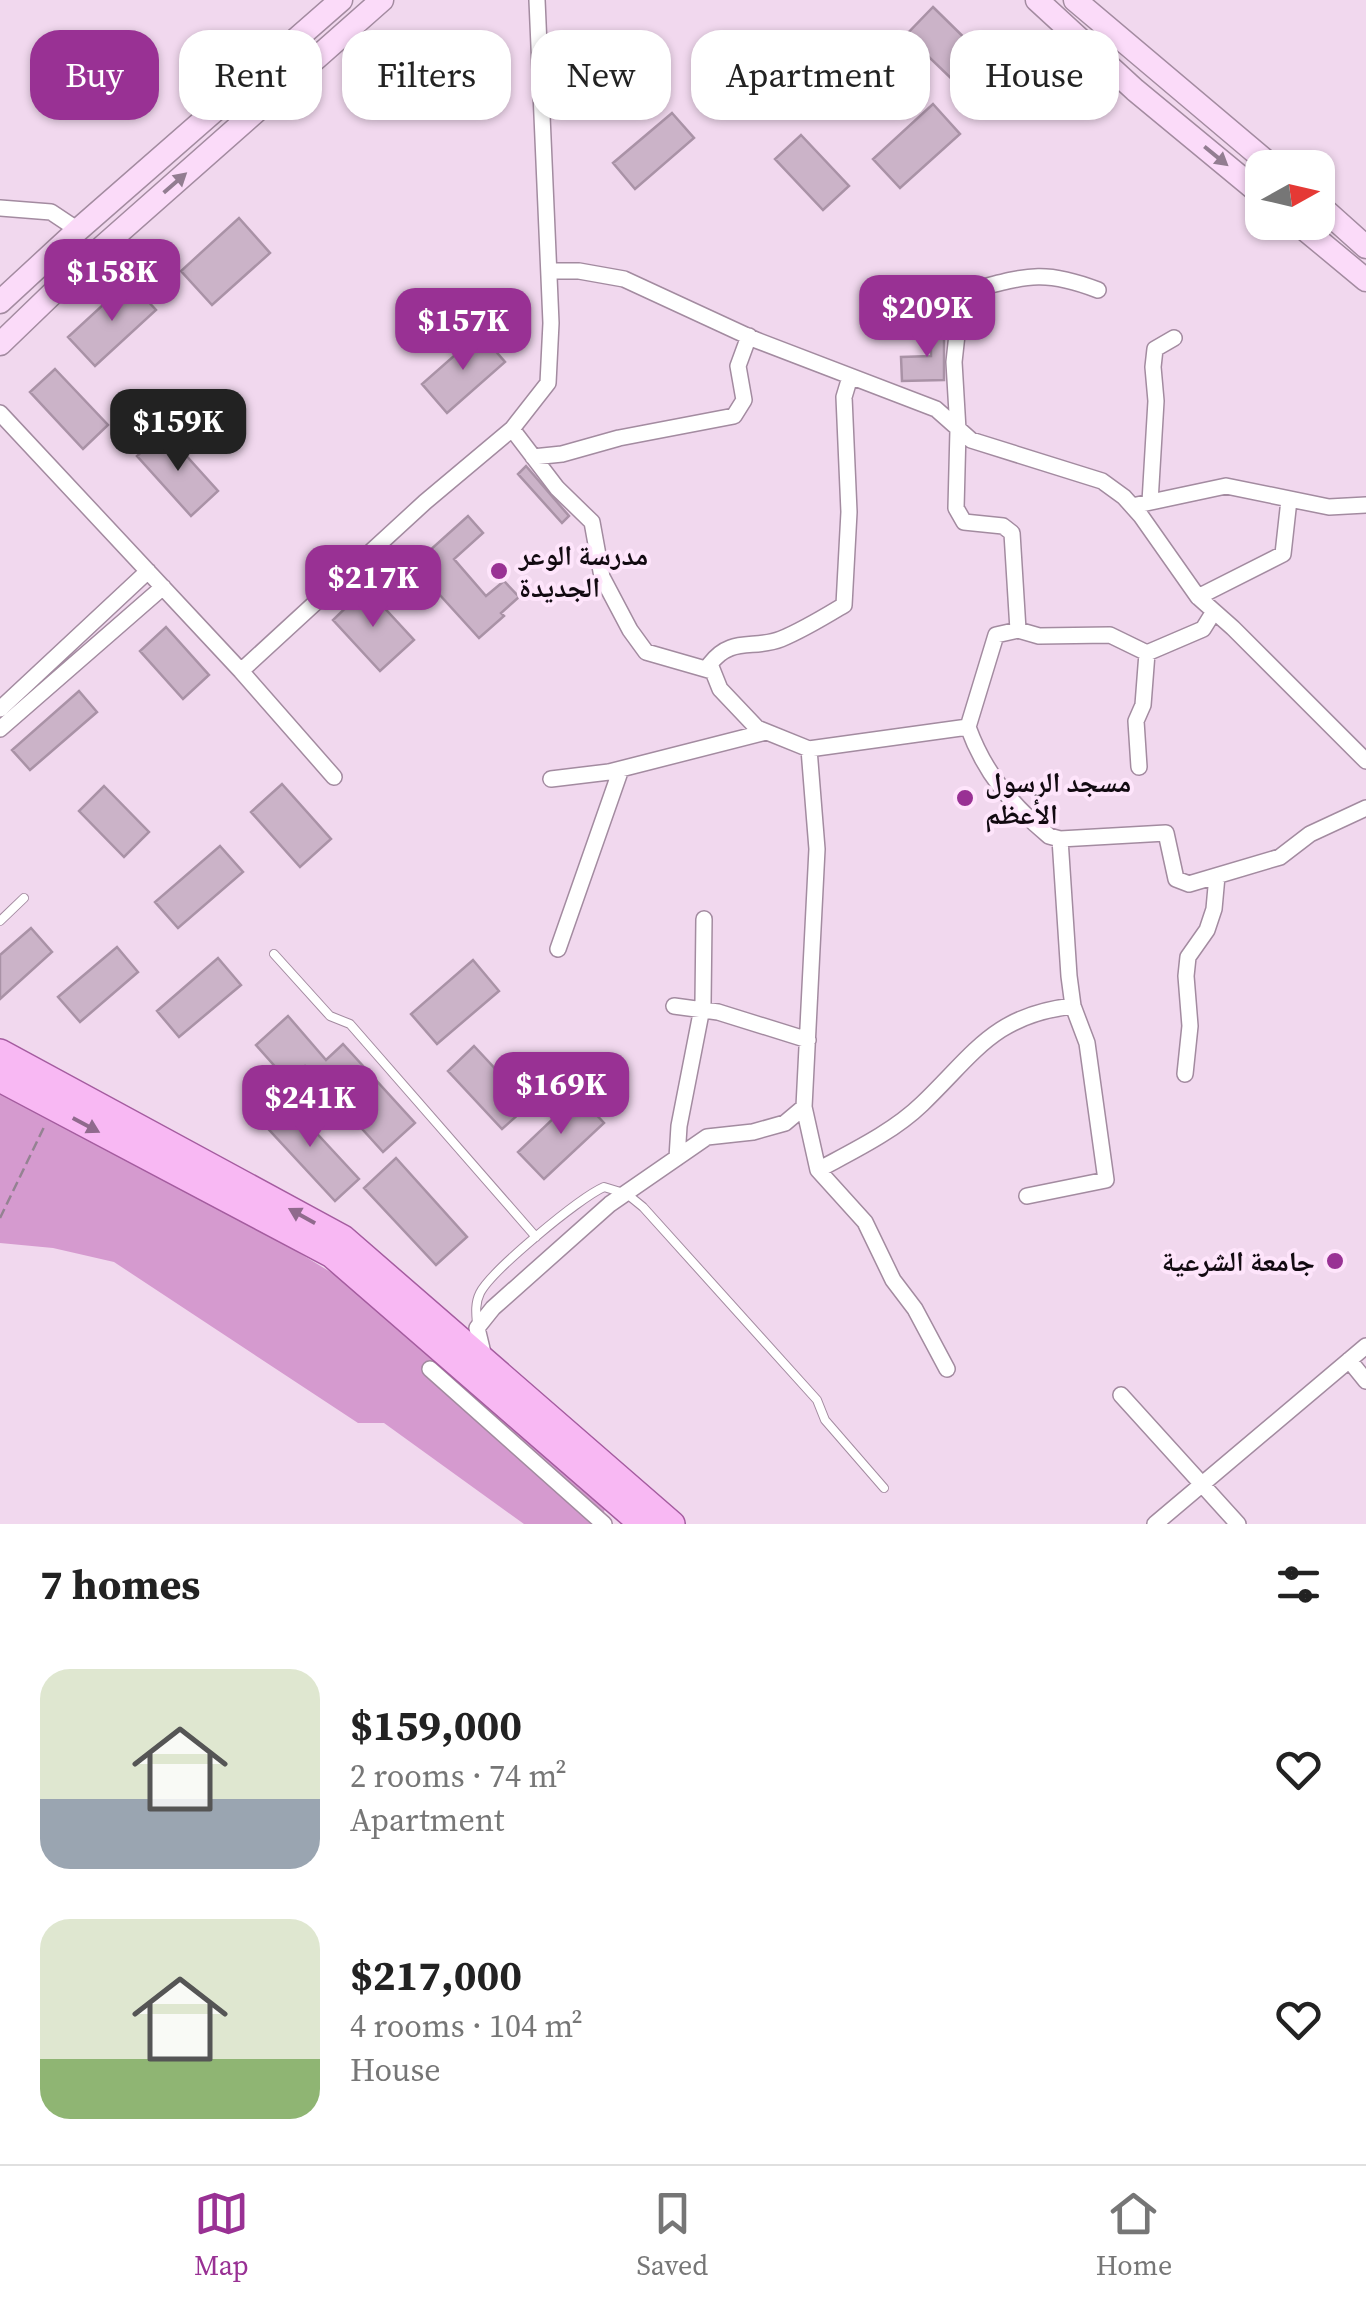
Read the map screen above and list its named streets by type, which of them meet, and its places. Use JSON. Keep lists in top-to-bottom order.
{
  "places": ["مدرسة الوعر الجديدة", "مسجد الرسول الأعظم", "جامعة الشرعية"],
  "north": "right",
  "page": {
    "chip": [
      "Buy",
      "Rent",
      "Filters",
      "New",
      "Apartment",
      "House"
    ],
    "price": [
      "$158K",
      "$209K",
      "$157K",
      "$159K",
      "$217K",
      "$169K",
      "$241K"
    ],
    "heading": "7 homes",
    "list": [
      {
        "name": "$159,000",
        "note": "2 rooms · 74 m² · Apartment"
      },
      {
        "name": "$217,000",
        "note": "4 rooms · 104 m² · House"
      }
    ],
    "tabs": ["Map", "Saved", "Home"]
  }
}
